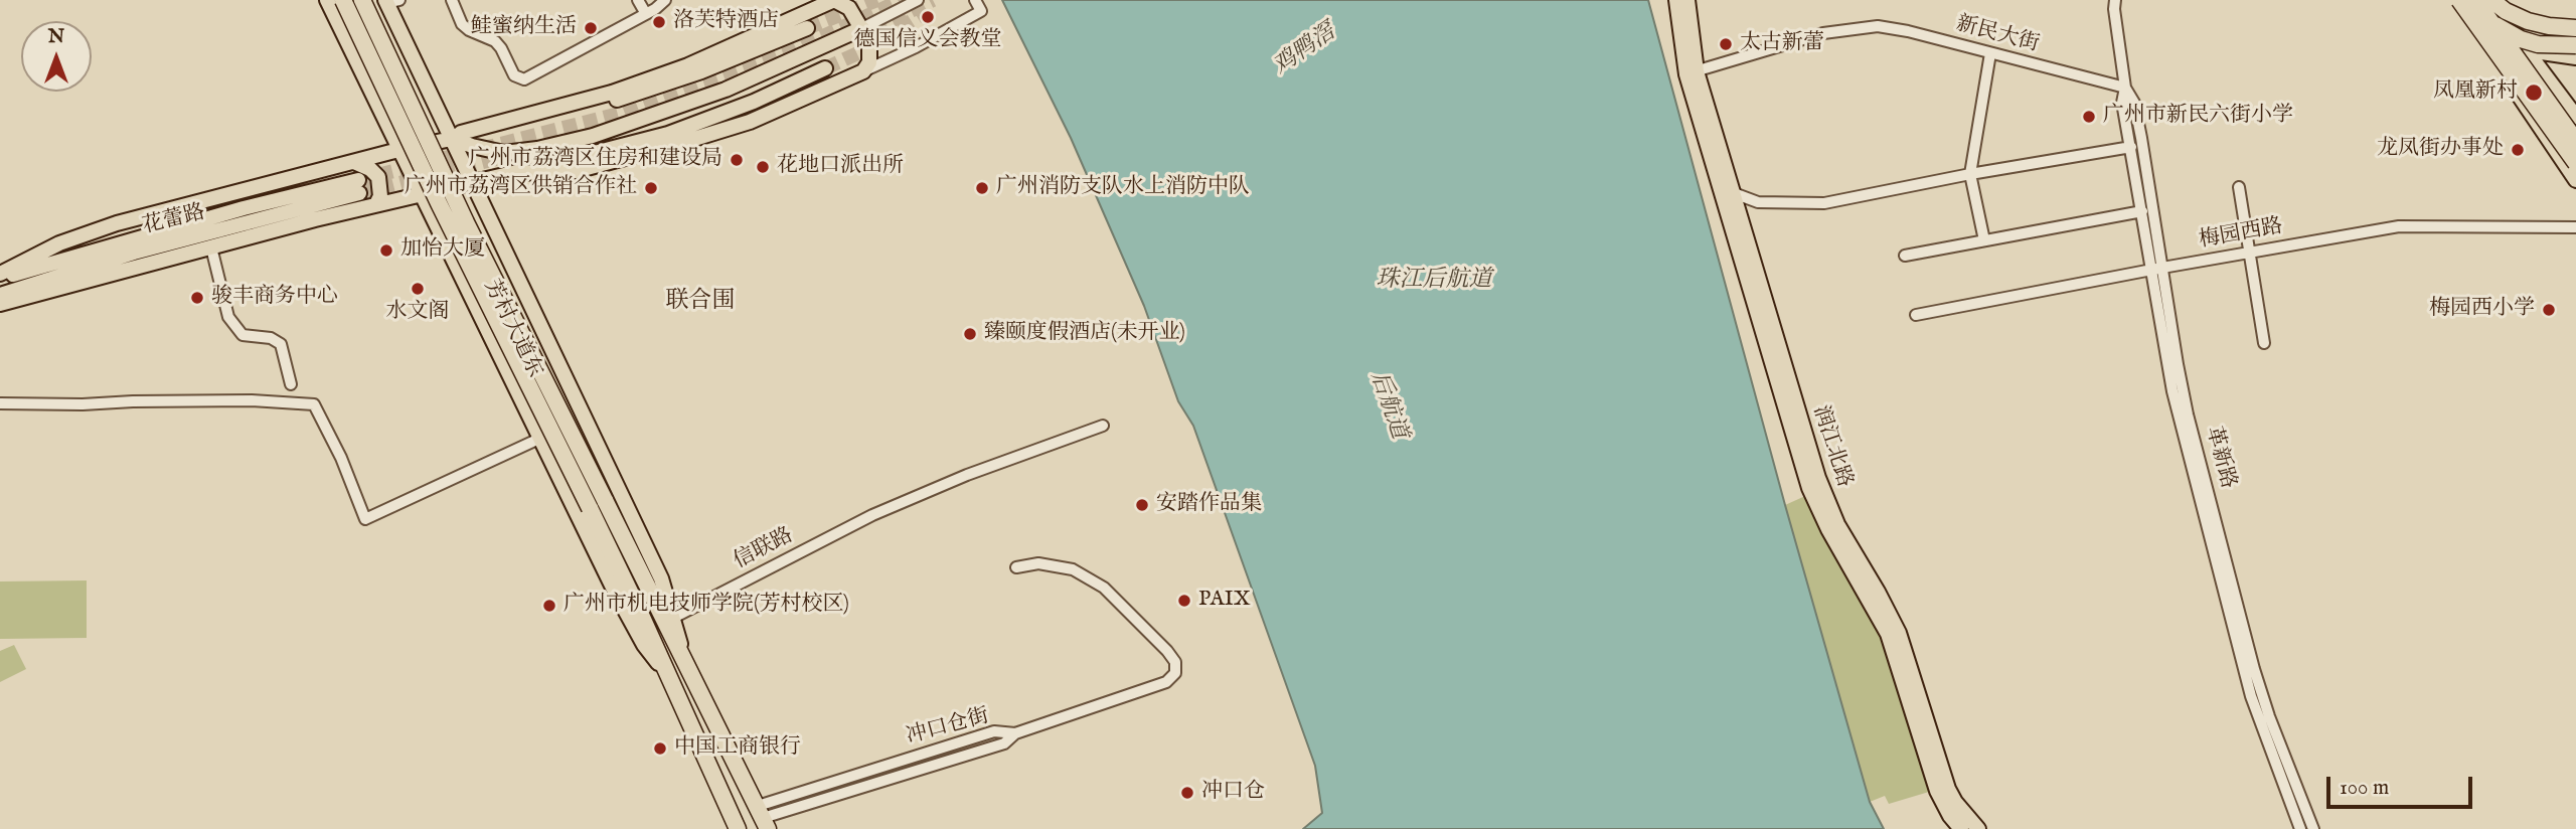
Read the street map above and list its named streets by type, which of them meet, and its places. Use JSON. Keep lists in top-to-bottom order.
{
  "streets": {
    "highway": ["芳村大道东"],
    "main road": ["花蕾路", "润江北路"],
    "street": [
      "新民大街",
      "梅园西路",
      "革新路",
      "信联路",
      "冲口仓街"
    ]
  },
  "crossings": [
    ["新民大街", "润江北路"],
    ["新民大街", "革新路"],
    ["梅园西路", "革新路"],
    ["芳村大道东", "信联路"],
    ["芳村大道东", "冲口仓街"]
  ],
  "districts": ["联合围"],
  "water": ["鸡鸭滘", "珠江后航道", "后航道"],
  "places": [
    "德国信义会教堂",
    "洛芙特酒店",
    "鲑蜜纳生活",
    "太古新蕾",
    "凤凰新村",
    "广州市新民六街小学",
    "龙凤街办事处",
    "广州市荔湾区住房和建设局",
    "花地口派出所",
    "广州市荔湾区供销合作社",
    "广州消防支队水上消防中队",
    "加怡大厦",
    "水文阁",
    "骏丰商务中心",
    "梅园西小学",
    "臻颐度假酒店(未开业)",
    "安踏作品集",
    "PAIX",
    "广州市机电技师学院(芳村校区)",
    "中国工商银行",
    "冲口仓"
  ],
  "scale_bar": "100 m",
  "north": "top"
}
